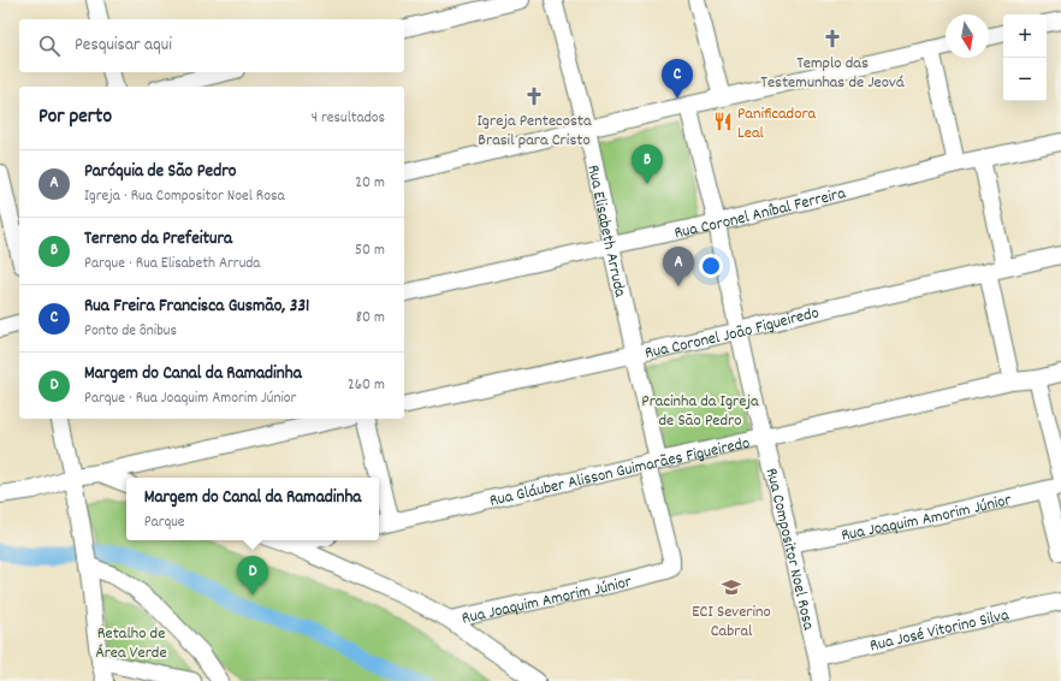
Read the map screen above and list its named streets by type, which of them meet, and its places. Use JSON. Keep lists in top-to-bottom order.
{
  "streets": {
    "street": [
      "Rua Coronel Aníbal Ferreira",
      "Rua Elisabeth Arruda",
      "Rua Coronel João Figueiredo",
      "Rua Gláuber Alisson Guimarães Figueiredo",
      "Rua Joaquim Amorim Júnior",
      "Rua Compositor Noel Rosa",
      "Rua José Vitorino Silva"
    ]
  },
  "crossings": [
    ["Rua Coronel Aníbal Ferreira", "Rua Elisabeth Arruda"],
    ["Rua Coronel Aníbal Ferreira", "Rua Compositor Noel Rosa"],
    ["Rua Elisabeth Arruda", "Rua Coronel João Figueiredo"],
    ["Rua Elisabeth Arruda", "Rua Gláuber Alisson Guimarães Figueiredo"],
    ["Rua Elisabeth Arruda", "Rua Joaquim Amorim Júnior"],
    ["Rua Coronel João Figueiredo", "Rua Compositor Noel Rosa"],
    ["Rua Gláuber Alisson Guimarães Figueiredo", "Rua Compositor Noel Rosa"],
    ["Rua Joaquim Amorim Júnior", "Rua Compositor Noel Rosa"],
    ["Rua Compositor Noel Rosa", "Rua José Vitorino Silva"]
  ],
  "parks": ["Pracinha da Igreja de São Pedro", "Retalho de Área Verde"],
  "places": {
    "church": ["Templo das Testemunhas de Jeová", "Igreja Pentecosta Brasil para Cristo"],
    "restaurant": ["Panificadora Leal"],
    "school or university": ["ECI Severino Cabral"]
  },
  "north": "bottom",
  "page": {
    "map_buttons": ["+", "−"],
    "search": "Pesquisar aqui",
    "pins": [
      "C",
      "B",
      "A",
      "D"
    ],
    "heading": ["Por perto", "4 resultados"],
    "list": [
      {
        "mark": "A",
        "name": "Paróquia de São Pedro",
        "note": "Igreja · Rua Compositor Noel Rosa",
        "value": "20 m"
      },
      {
        "mark": "B",
        "name": "Terreno da Prefeitura",
        "note": "Parque · Rua Elisabeth Arruda",
        "value": "50 m"
      },
      {
        "mark": "C",
        "name": "Rua Freira Francisca Gusmão, 331",
        "note": "Ponto de ônibus",
        "value": "80 m"
      },
      {
        "mark": "D",
        "name": "Margem do Canal da Ramadinha",
        "note": "Parque · Rua Joaquim Amorim Júnior",
        "value": "260 m"
      }
    ],
    "popup": ["Margem do Canal da Ramadinha", "Parque"]
  }
}
